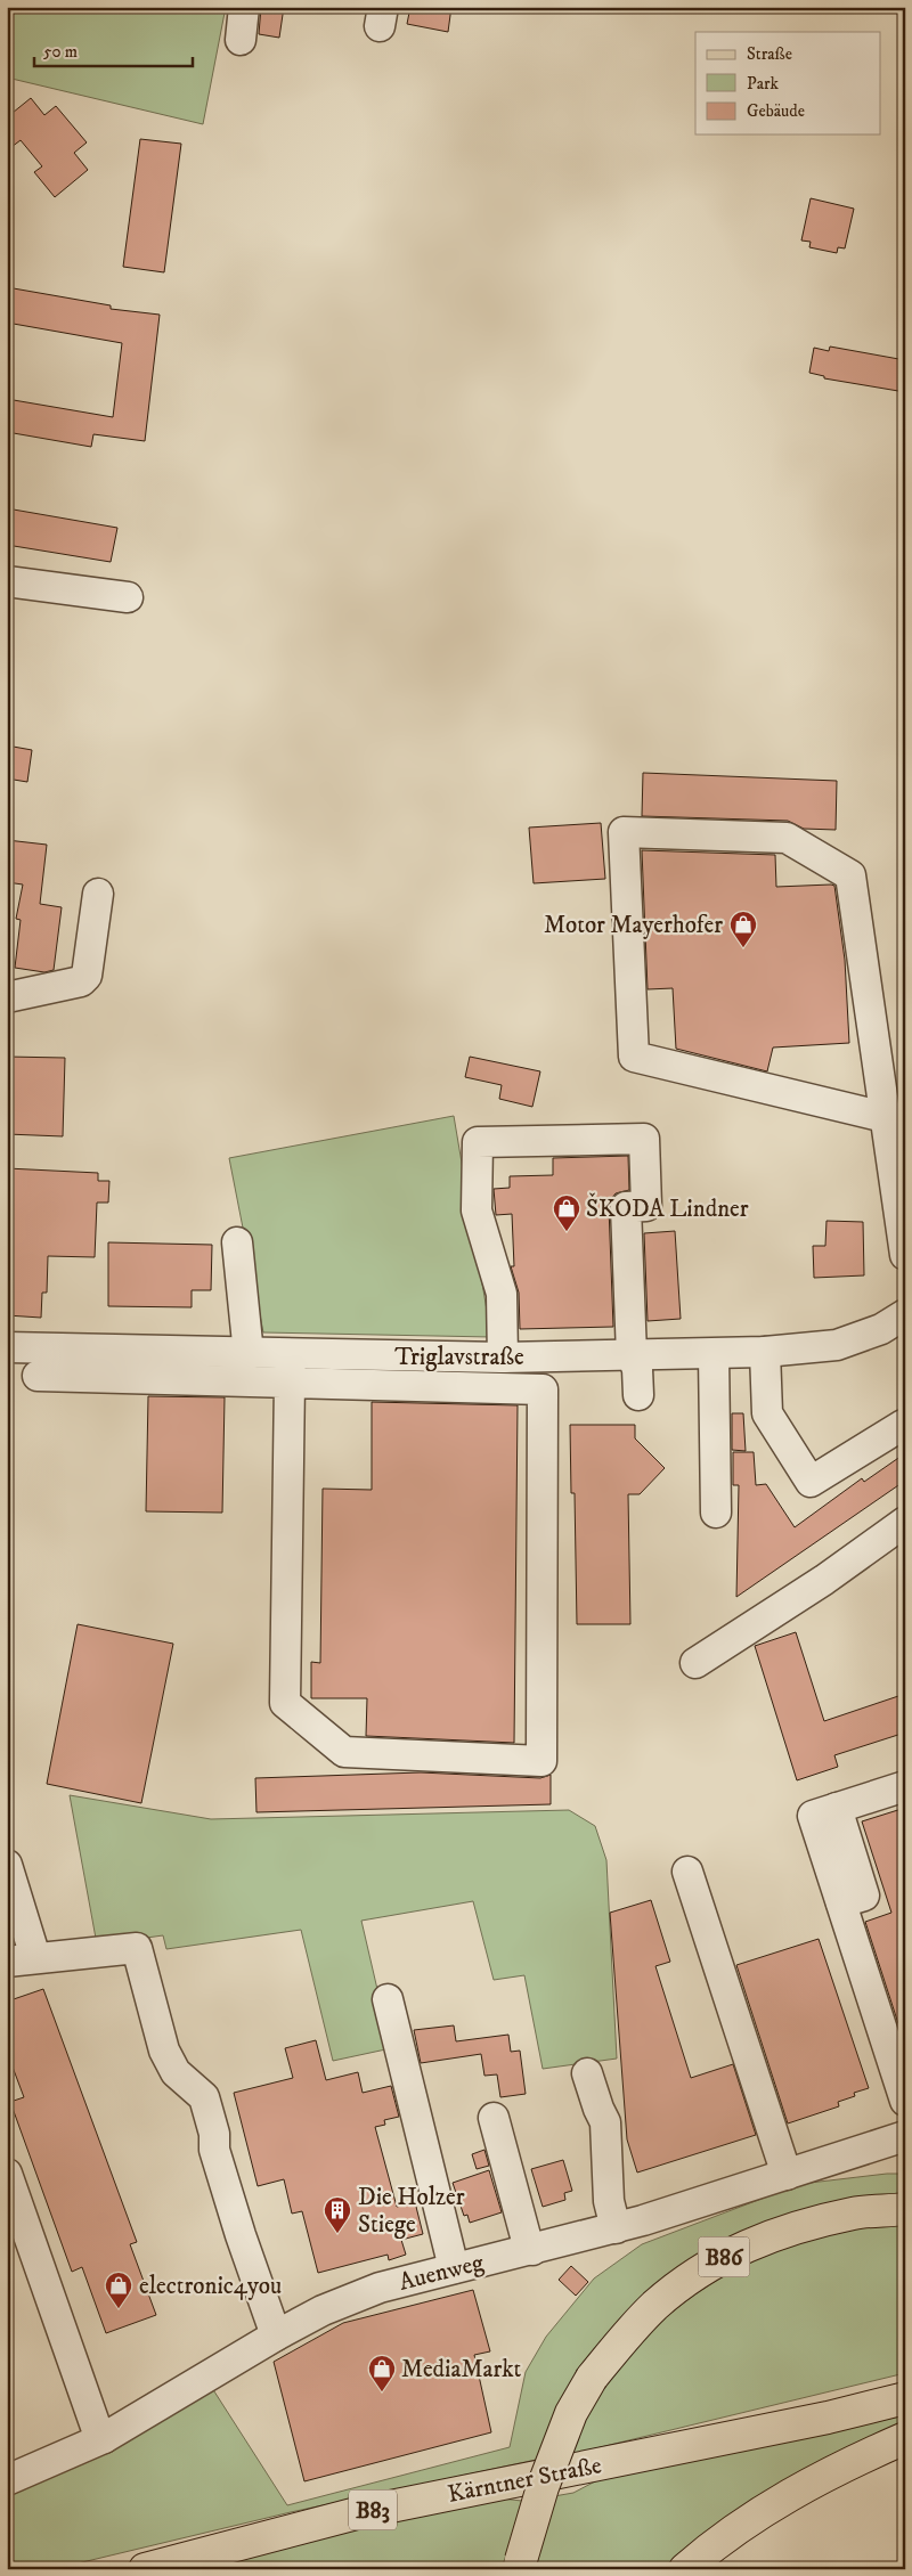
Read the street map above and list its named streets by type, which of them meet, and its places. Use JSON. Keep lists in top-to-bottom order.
{
  "streets": {
    "main road": ["B86", "Kärntner Straße", "B83"],
    "street": ["Triglavstraße", "Auenweg"]
  },
  "places": {
    "shop": [
      "Motor Mayerhofer",
      "ŠKODA Lindner",
      "electronic4you",
      "MediaMarkt"
    ],
    "building": ["Die Holzer Stiege"]
  },
  "legend": ["Straße", "Park", "Gebäude"],
  "scale_bar": "50 m"
}
